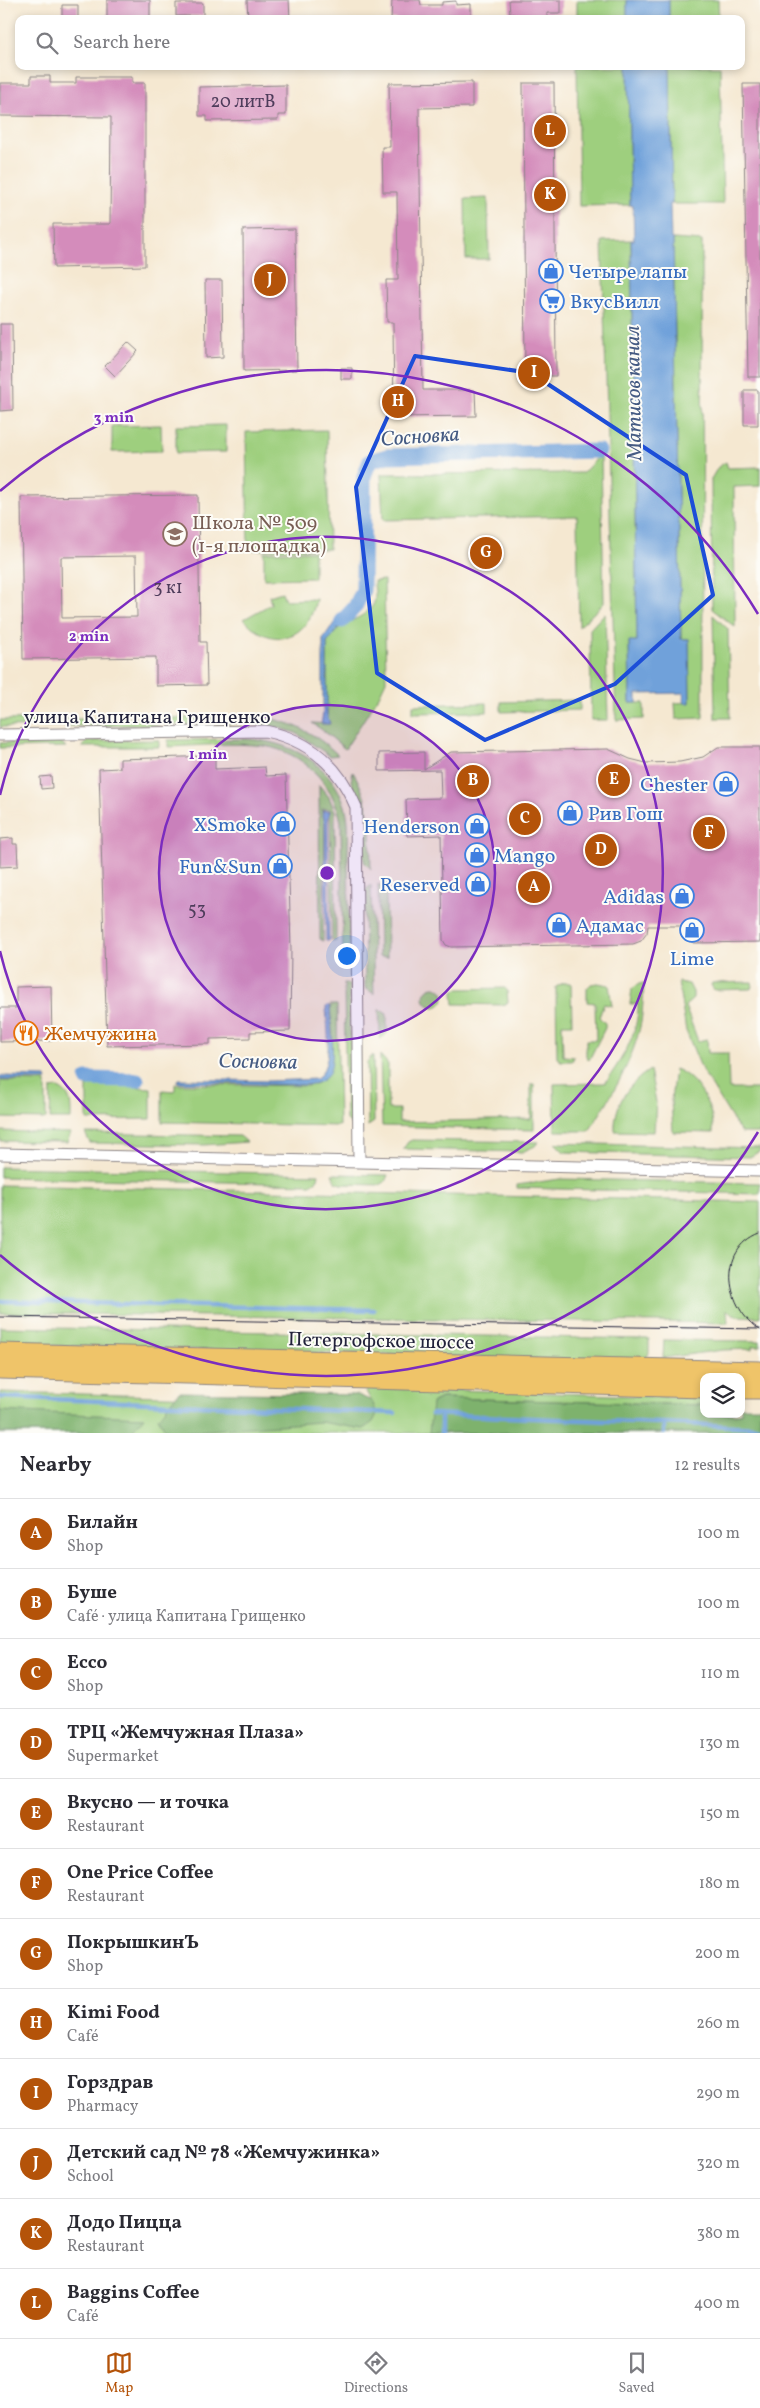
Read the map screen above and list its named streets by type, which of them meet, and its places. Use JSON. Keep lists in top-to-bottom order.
{
  "streets": {
    "main road": ["Петергофское шоссе"],
    "street": ["улица Капитана Грищенко"]
  },
  "water": ["Матисов канал", "Сосновка"],
  "places": {
    "shop": [
      "Четыре лапы",
      "Chester",
      "Рив Гош",
      "XSmoke",
      "Henderson",
      "Mango",
      "Fun&Sun",
      "Reserved",
      "Adidas",
      "Адамас",
      "Lime"
    ],
    "supermarket": ["ВкусВилл"],
    "school or university": ["Школа № 509 (1-я площадка)"],
    "restaurant": ["Жемчужина"]
  },
  "house_numbers": ["20 литВ", "3 к1", "53"],
  "page": {
    "search": "Search here",
    "pins": [
      "L",
      "K",
      "J",
      "I",
      "H",
      "G",
      "E",
      "B",
      "C",
      "F",
      "D",
      "A"
    ],
    "heading": ["Nearby", "12 results"],
    "list": [
      {
        "mark": "A",
        "name": "Билайн",
        "note": "Shop",
        "value": "100 m"
      },
      {
        "mark": "B",
        "name": "Буше",
        "note": "Café · улица Капитана Грищенко",
        "value": "100 m"
      },
      {
        "mark": "C",
        "name": "Ecco",
        "note": "Shop",
        "value": "110 m"
      },
      {
        "mark": "D",
        "name": "ТРЦ «Жемчужная Плаза»",
        "note": "Supermarket",
        "value": "130 m"
      },
      {
        "mark": "E",
        "name": "Вкусно — и точка",
        "note": "Restaurant",
        "value": "150 m"
      },
      {
        "mark": "F",
        "name": "One Price Coffee",
        "note": "Restaurant",
        "value": "180 m"
      },
      {
        "mark": "G",
        "name": "ПокрышкинЪ",
        "note": "Shop",
        "value": "200 m"
      },
      {
        "mark": "H",
        "name": "Kimi Food",
        "note": "Café",
        "value": "260 m"
      },
      {
        "mark": "I",
        "name": "Горздрав",
        "note": "Pharmacy",
        "value": "290 m"
      },
      {
        "mark": "J",
        "name": "Детский сад № 78 «Жемчужинка»",
        "note": "School",
        "value": "320 m"
      },
      {
        "mark": "K",
        "name": "Додо Пицца",
        "note": "Restaurant",
        "value": "380 m"
      },
      {
        "mark": "L",
        "name": "Baggins Coffee",
        "note": "Café",
        "value": "400 m"
      }
    ],
    "nav": ["Map", "Directions", "Saved"]
  },
  "rings": ["3 min", "2 min", "1 min"]
}
